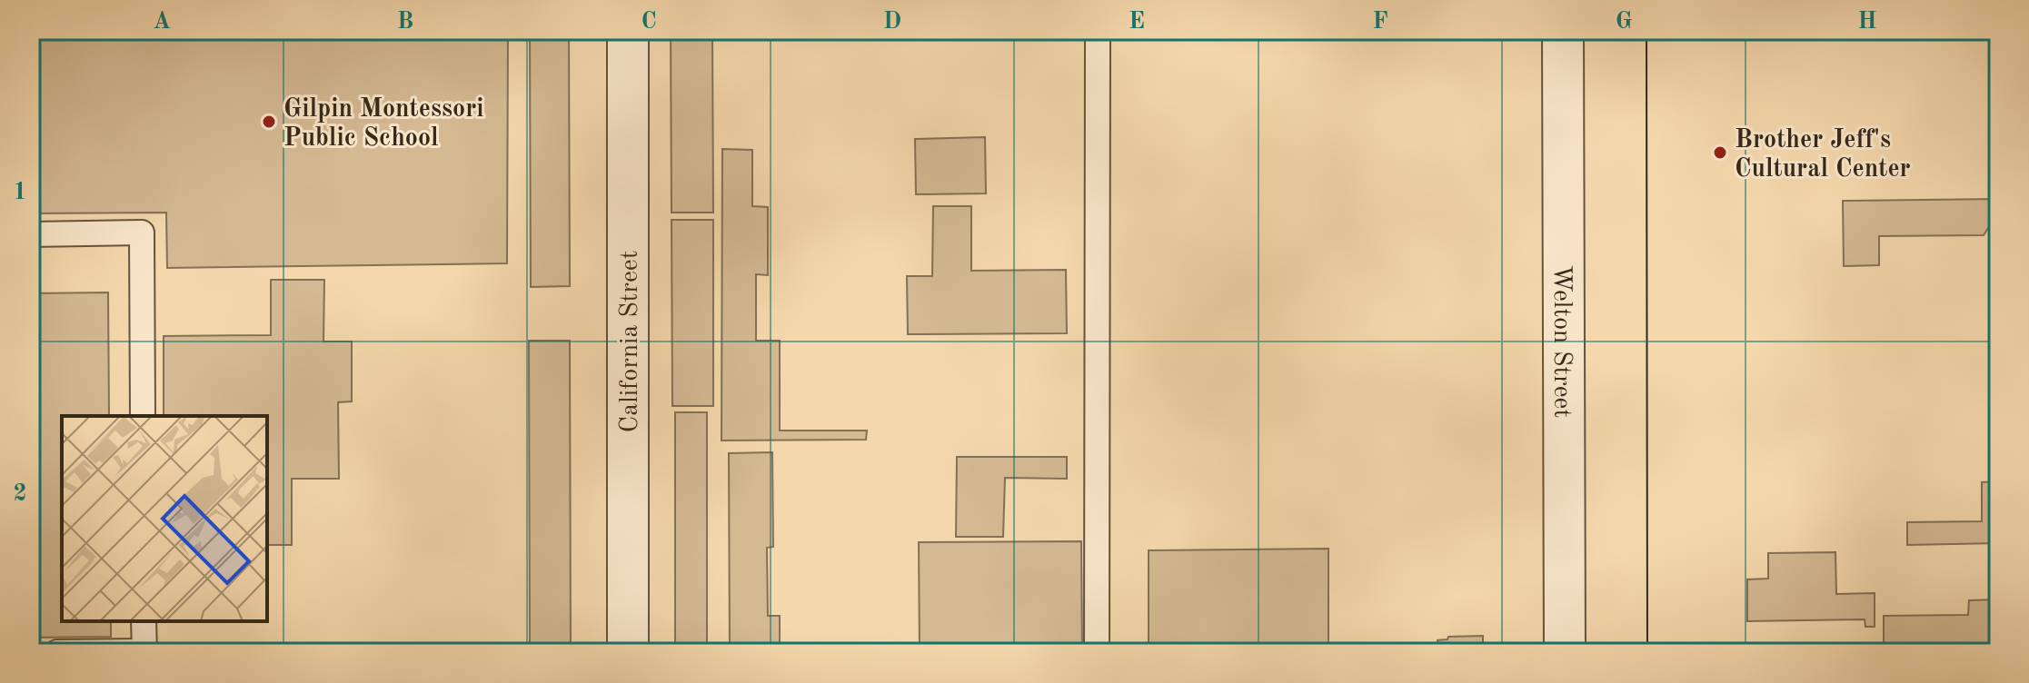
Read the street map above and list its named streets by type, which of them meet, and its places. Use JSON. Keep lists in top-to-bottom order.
{
  "streets": {
    "street": ["California Street", "Welton Street"]
  },
  "places": ["Gilpin Montessori Public School", "Brother Jeff's Cultural Center"],
  "grid": {
    "columns": [
      "A",
      "B",
      "C",
      "D",
      "E",
      "F",
      "G",
      "H"
    ],
    "rows": ["1", "2"]
  }
}
